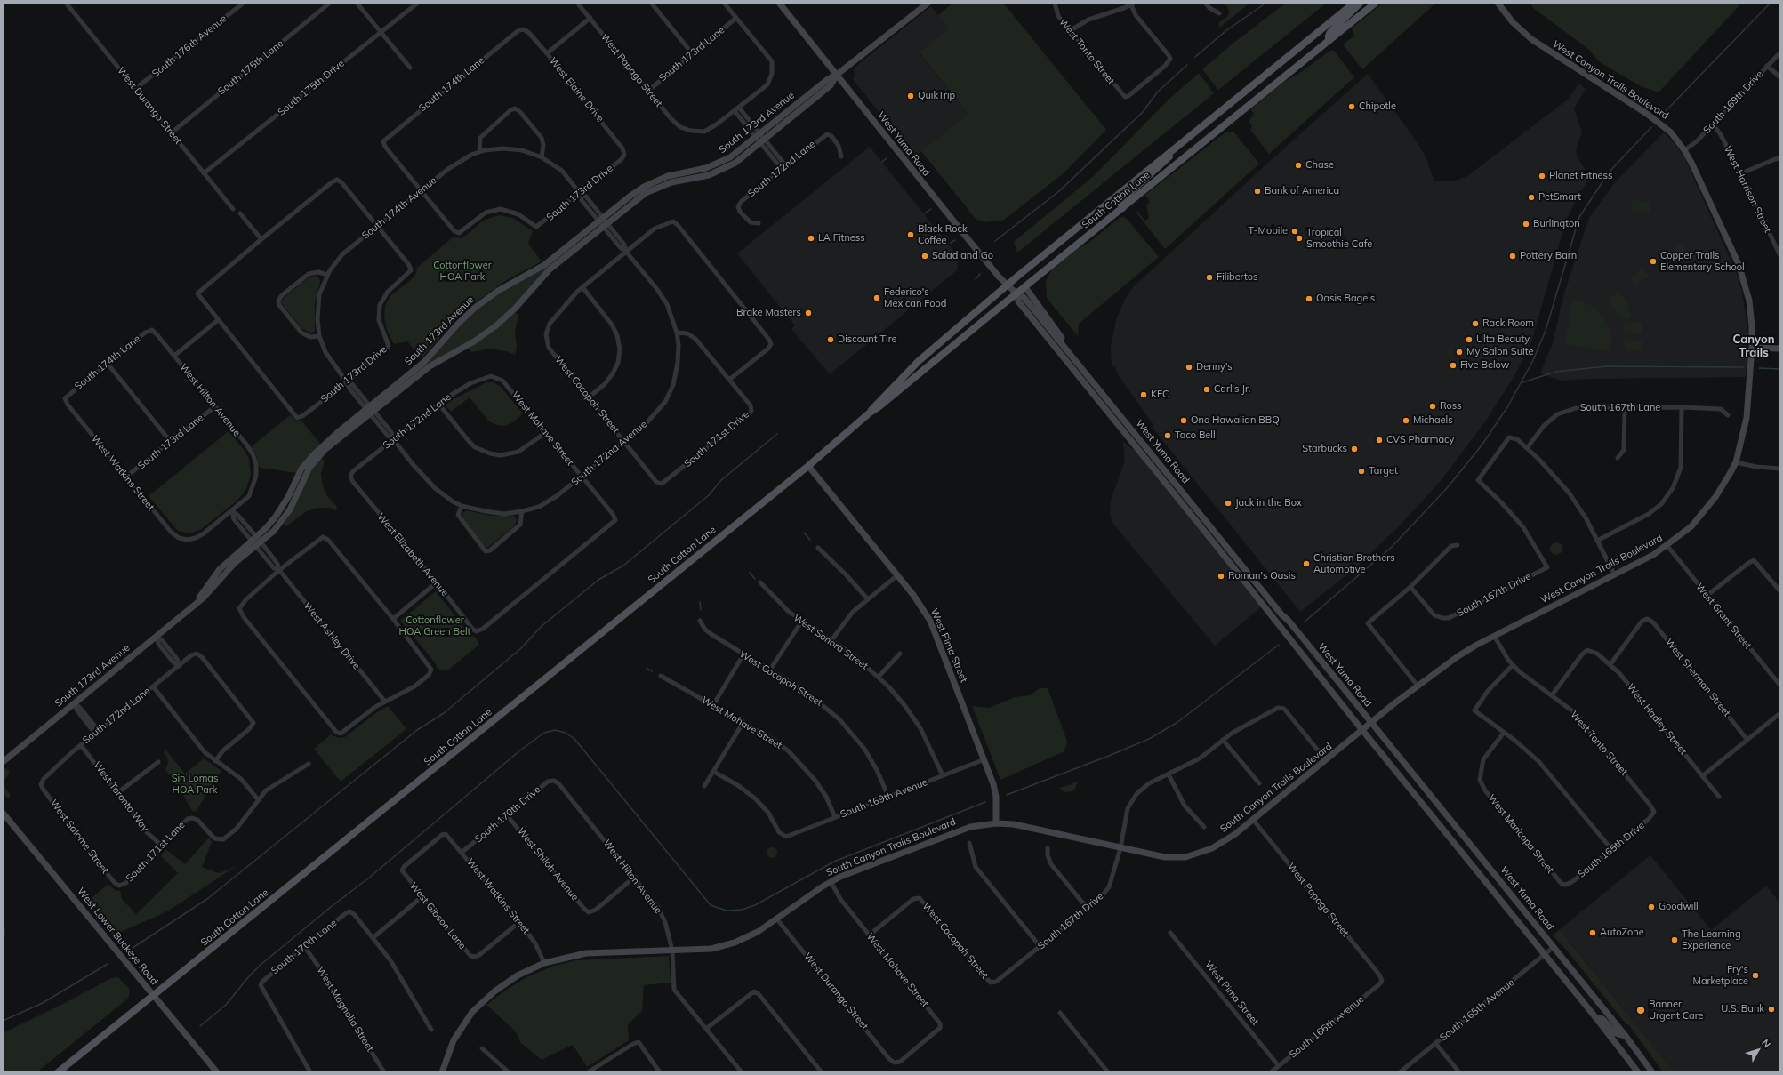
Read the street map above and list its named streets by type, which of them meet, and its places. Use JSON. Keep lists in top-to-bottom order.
{
  "streets": {
    "main road": ["South Cotton Lane"],
    "street": [
      "South 176th Avenue",
      "West Tonto Street",
      "South 173rd Lane",
      "South 175th Lane",
      "West Papago Street",
      "West Canyon Trails Boulevard",
      "South 174th Lane",
      "South 175th Drive",
      "West Elaine Drive",
      "South 169th Drive",
      "West Durango Street",
      "South 173rd Avenue",
      "West Yuma Road",
      "South 172nd Lane",
      "West Harrison Street",
      "South 173rd Drive",
      "South 174th Avenue",
      "West Cocopah Street",
      "West Hilton Avenue",
      "South 167th Lane",
      "West Mohave Street",
      "South 171st Drive",
      "South 172nd Avenue",
      "West Watkins Street",
      "West Elizabeth Avenue",
      "South 167th Drive",
      "West Grant Street",
      "West Ashley Drive",
      "West Sonora Street",
      "West Pima Street",
      "West Sherman Street",
      "West Hadley Street",
      "South Canyon Trails Boulevard",
      "West Toronto Way",
      "South 169th Avenue",
      "South 170th Drive",
      "West Maricopa Street",
      "West Salome Street",
      "South 165th Drive",
      "South 171st Lane",
      "West Shiloh Avenue",
      "West Gibson Lane",
      "West Lower Buckeye Road",
      "South 170th Lane",
      "West Magnolia Street",
      "South 165th Avenue",
      "South 166th Avenue"
    ]
  },
  "crossings": [
    ["South 176th Avenue", "West Durango Street"],
    ["West Tonto Street", "West Canyon Trails Boulevard"],
    ["West Tonto Street", "West Hadley Street"],
    ["West Tonto Street", "South 165th Drive"],
    ["South 173rd Lane", "West Papago Street"],
    ["South 173rd Lane", "West Hilton Avenue"],
    ["South 173rd Lane", "West Watkins Street"],
    ["South 175th Lane", "West Durango Street"],
    ["West Papago Street", "South Canyon Trails Boulevard"],
    ["West Papago Street", "South 166th Avenue"],
    ["West Canyon Trails Boulevard", "South 169th Drive"],
    ["West Canyon Trails Boulevard", "West Yuma Road"],
    ["West Canyon Trails Boulevard", "West Grant Street"],
    ["West Canyon Trails Boulevard", "South Canyon Trails Boulevard"],
    ["South 174th Lane", "West Elaine Drive"],
    ["South 174th Lane", "South 173rd Drive"],
    ["South 174th Lane", "South 174th Avenue"],
    ["South 174th Lane", "West Hilton Avenue"],
    ["South 174th Lane", "West Watkins Street"],
    ["South 175th Drive", "West Durango Street"],
    ["West Elaine Drive", "South 173rd Drive"],
    ["South 169th Drive", "West Harrison Street"],
    ["West Durango Street", "West Mohave Street"],
    ["West Durango Street", "South Canyon Trails Boulevard"],
    ["South 173rd Avenue", "West Yuma Road"],
    ["South 173rd Avenue", "West Ashley Drive"],
    ["West Yuma Road", "South Cotton Lane"],
    ["West Yuma Road", "South Canyon Trails Boulevard"],
    ["West Yuma Road", "South 165th Avenue"],
    ["South 172nd Lane", "West Mohave Street"],
    ["South 172nd Lane", "West Elizabeth Avenue"],
    ["South 172nd Lane", "West Toronto Way"],
    ["South 172nd Lane", "West Salome Street"],
    ["South 173rd Drive", "South 174th Avenue"],
    ["South Cotton Lane", "West Pima Street"],
    ["South Cotton Lane", "West Lower Buckeye Road"],
    ["West Cocopah Street", "West Mohave Street"],
    ["West Cocopah Street", "South 171st Drive"],
    ["West Cocopah Street", "South 172nd Avenue"],
    ["West Cocopah Street", "South 167th Drive"],
    ["West Cocopah Street", "South 169th Avenue"],
    ["West Hilton Avenue", "West Watkins Street"],
    ["West Hilton Avenue", "West Ashley Drive"],
    ["West Hilton Avenue", "South Canyon Trails Boulevard"],
    ["West Hilton Avenue", "South 170th Drive"],
    ["West Hilton Avenue", "West Shiloh Avenue"],
    ["South 167th Lane", "South 167th Drive"],
    ["West Mohave Street", "South 172nd Avenue"],
    ["West Mohave Street", "West Elizabeth Avenue"],
    ["West Mohave Street", "South Canyon Trails Boulevard"],
    ["West Mohave Street", "South 169th Avenue"],
    ["South 171st Drive", "South 172nd Avenue"],
    ["West Watkins Street", "West Ashley Drive"],
    ["West Watkins Street", "South Canyon Trails Boulevard"],
    ["West Watkins Street", "South 170th Drive"],
    ["West Watkins Street", "West Gibson Lane"],
    ["South 167th Drive", "South Canyon Trails Boulevard"],
    ["West Sonora Street", "South 169th Avenue"],
    ["West Pima Street", "South Canyon Trails Boulevard"],
    ["West Pima Street", "South 169th Avenue"],
    ["West Pima Street", "South 166th Avenue"],
    ["West Sherman Street", "West Hadley Street"],
    ["West Toronto Way", "South 171st Lane"],
    ["South 170th Drive", "West Shiloh Avenue"],
    ["West Maricopa Street", "South 165th Drive"],
    ["West Salome Street", "South 171st Lane"],
    ["South 170th Lane", "West Magnolia Street"]
  ],
  "districts": ["Canyon Trails"],
  "parks": ["Cottonflower HOA Park", "Cottonflower HOA Green Belt", "Sin Lomas HOA Park"],
  "places": [
    "QuikTrip",
    "Chipotle",
    "Chase",
    "Planet Fitness",
    "Bank of America",
    "PetSmart",
    "Burlington",
    "T-Mobile",
    "Black Rock Coffee",
    "LA Fitness",
    "Tropical Smoothie Cafe",
    "Salad and Go",
    "Pottery Barn",
    "Copper Trails Elementary School",
    "Filibertos",
    "Federico's Mexican Food",
    "Oasis Bagels",
    "Brake Masters",
    "Rack Room",
    "Discount Tire",
    "Ulta Beauty",
    "My Salon Suite",
    "Five Below",
    "Denny's",
    "Carl's Jr.",
    "KFC",
    "Ross",
    "Ono Hawaiian BBQ",
    "Michaels",
    "Taco Bell",
    "CVS Pharmacy",
    "Starbucks",
    "Target",
    "Jack in the Box",
    "Christian Brothers Automotive",
    "Roman's Oasis",
    "Goodwill",
    "AutoZone",
    "The Learning Experience",
    "Fry's Marketplace",
    "U.S. Bank",
    "Banner Urgent Care"
  ],
  "north": "top right"
}
